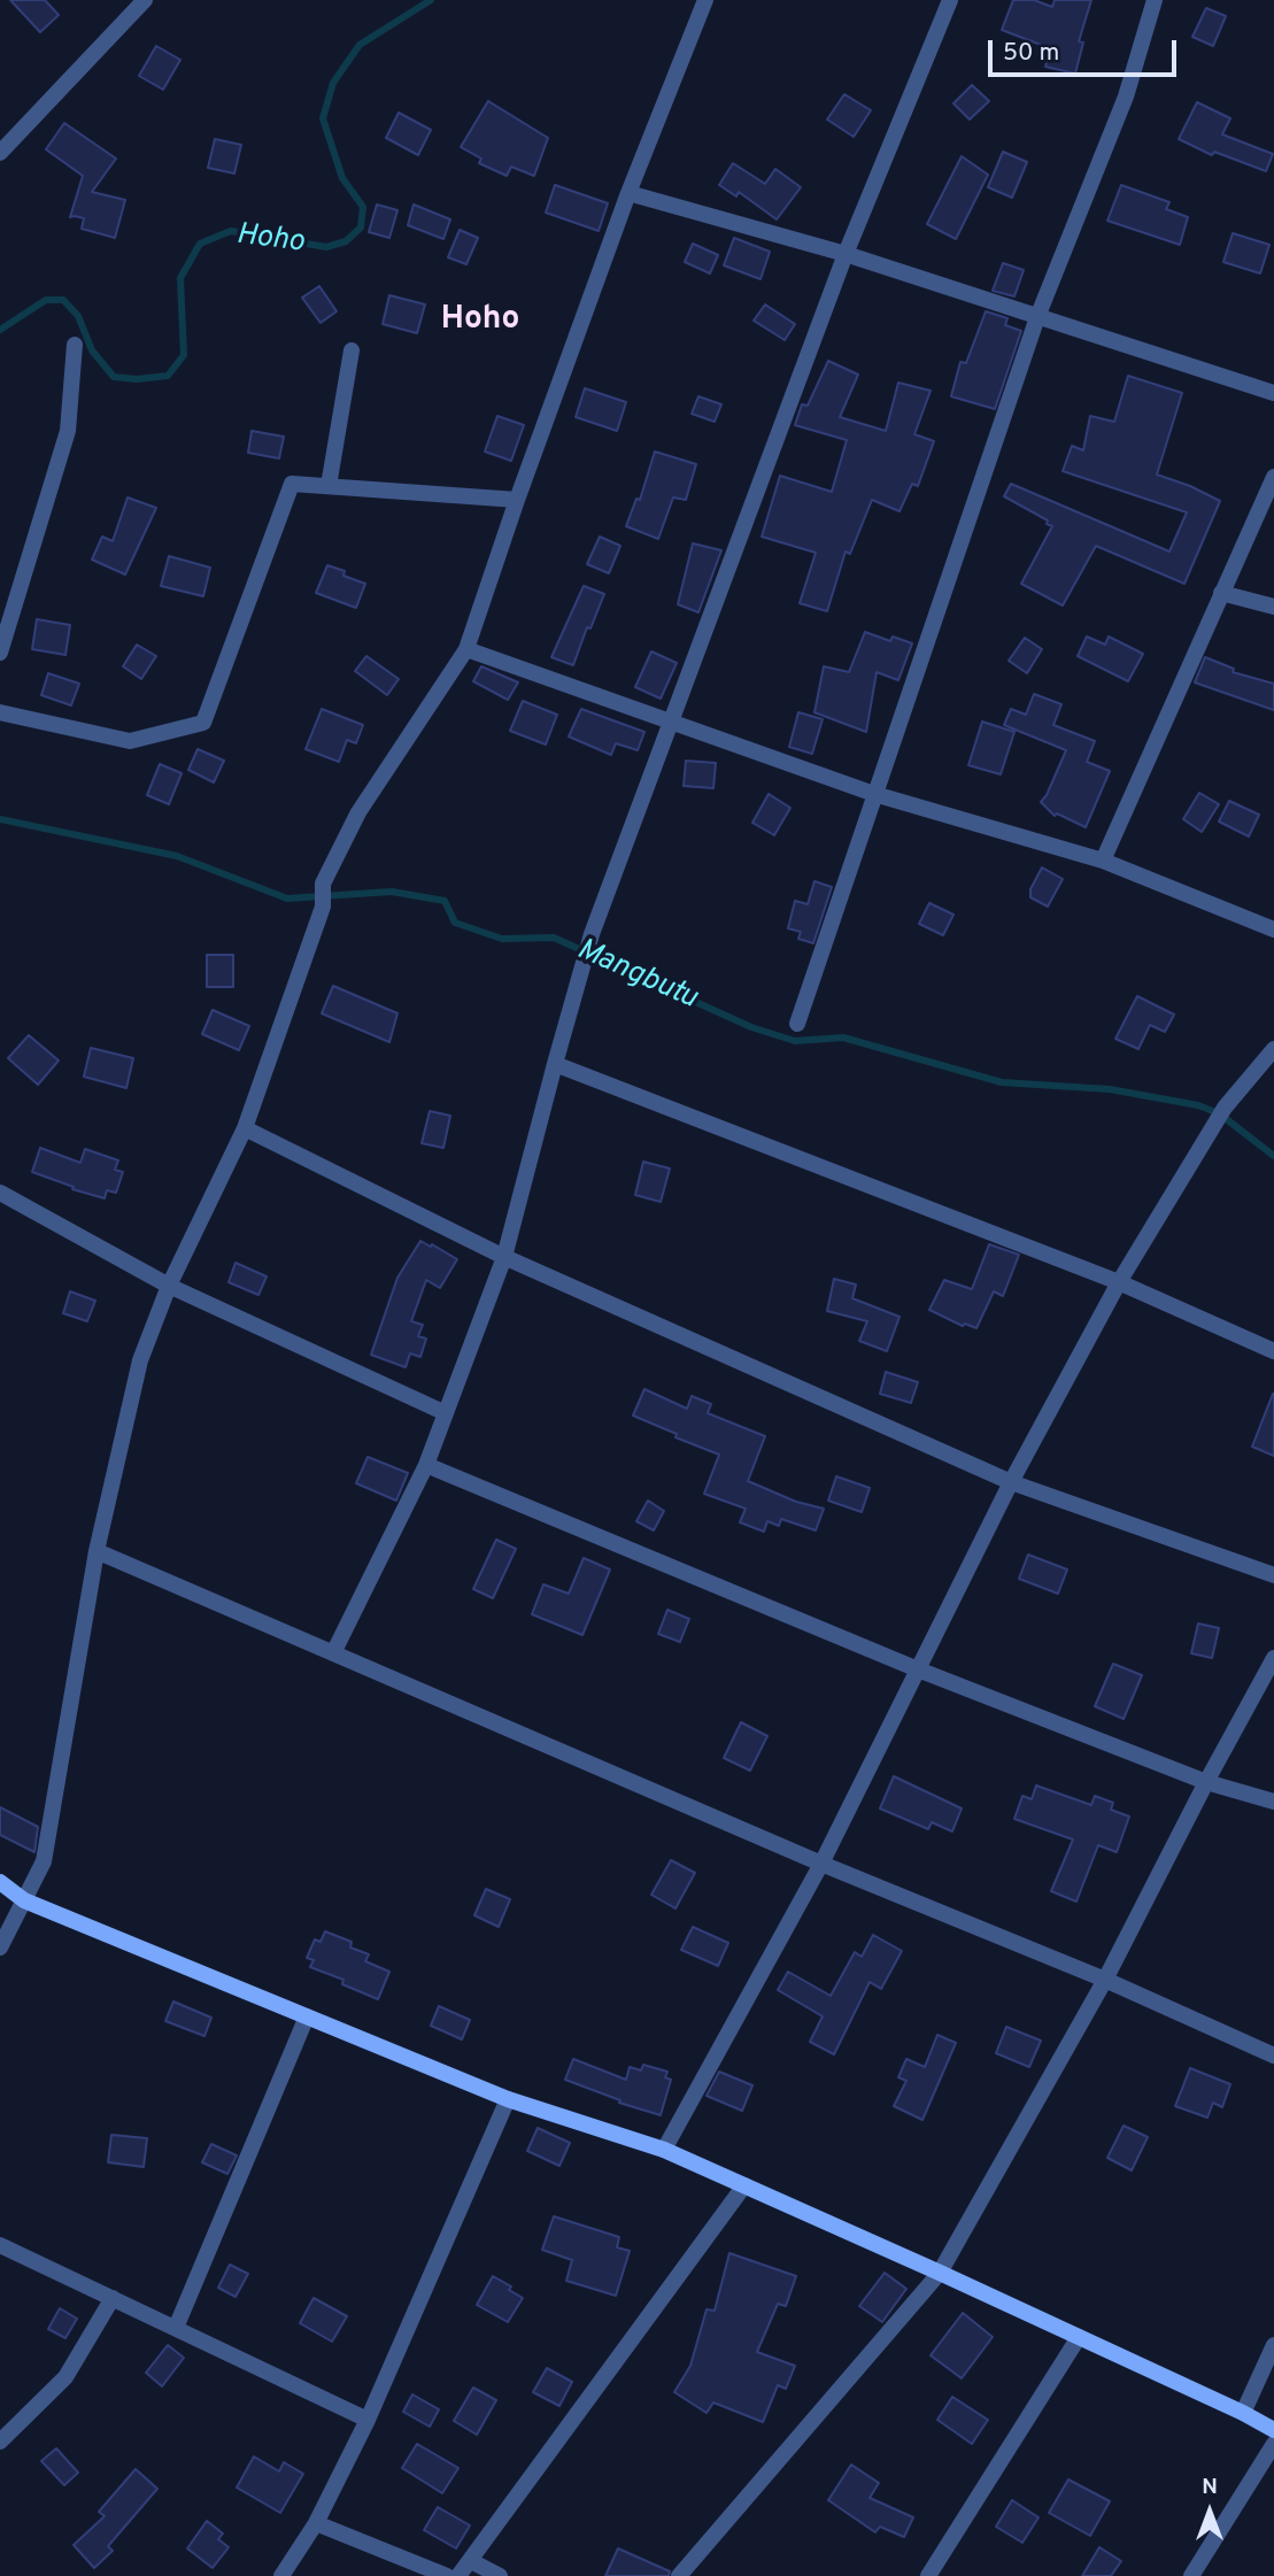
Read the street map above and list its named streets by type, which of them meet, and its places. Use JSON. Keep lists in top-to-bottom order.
{
  "districts": ["Hoho"],
  "water": ["Hoho", "Mangbutu"],
  "scale_bar": "50 m",
  "north": "top"
}
